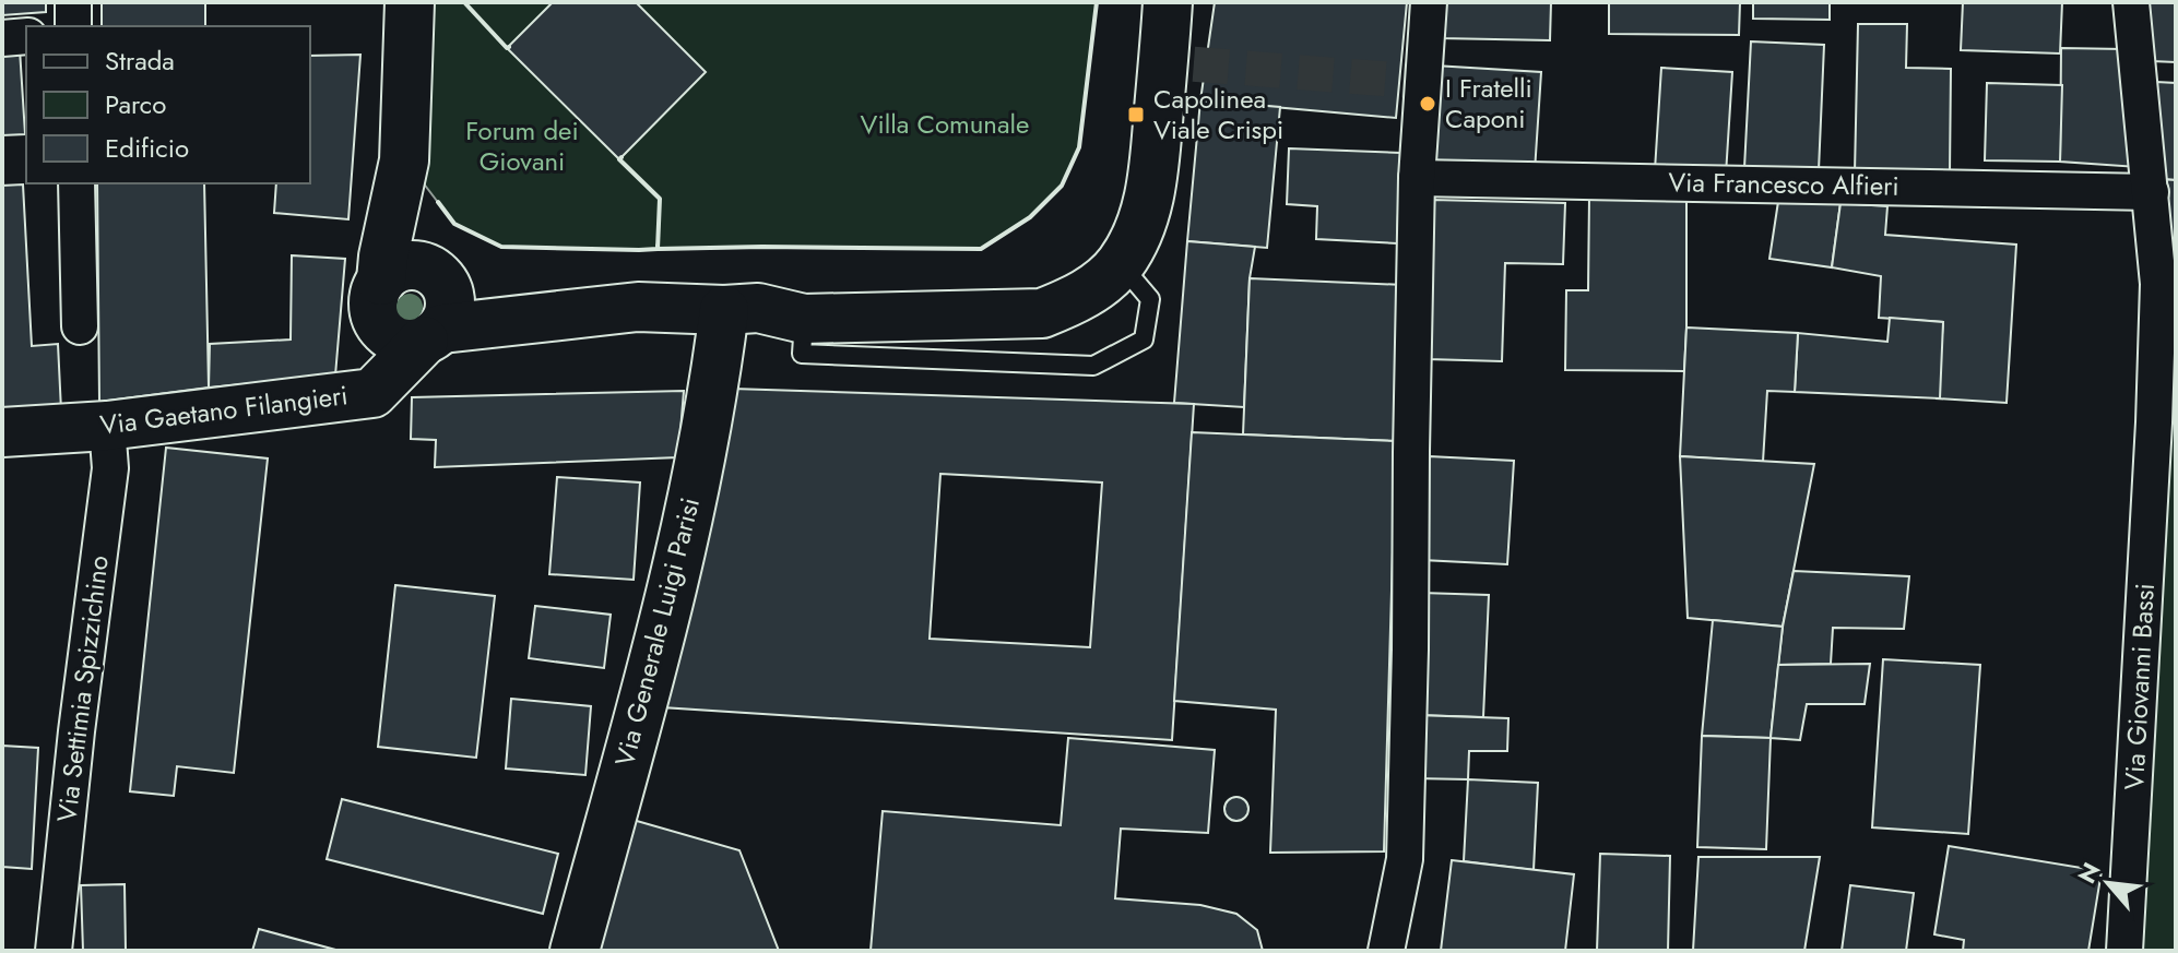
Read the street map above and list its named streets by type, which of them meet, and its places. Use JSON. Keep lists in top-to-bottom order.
{
  "streets": {
    "street": [
      "Via Francesco Alfieri",
      "Via Gaetano Filangieri",
      "Via Generale Luigi Parisi",
      "Via Giovanni Bassi",
      "Via Settimia Spizzichino"
    ]
  },
  "crossings": [
    ["Via Francesco Alfieri", "Via Giovanni Bassi"],
    ["Via Gaetano Filangieri", "Via Settimia Spizzichino"]
  ],
  "parks": ["Villa Comunale", "Forum dei Giovani"],
  "places": {
    "other": ["I Fratelli Caponi"],
    "transit": ["Capolinea Viale Crispi"]
  },
  "legend": ["Strada", "Parco", "Edificio"],
  "north": "top left"
}
